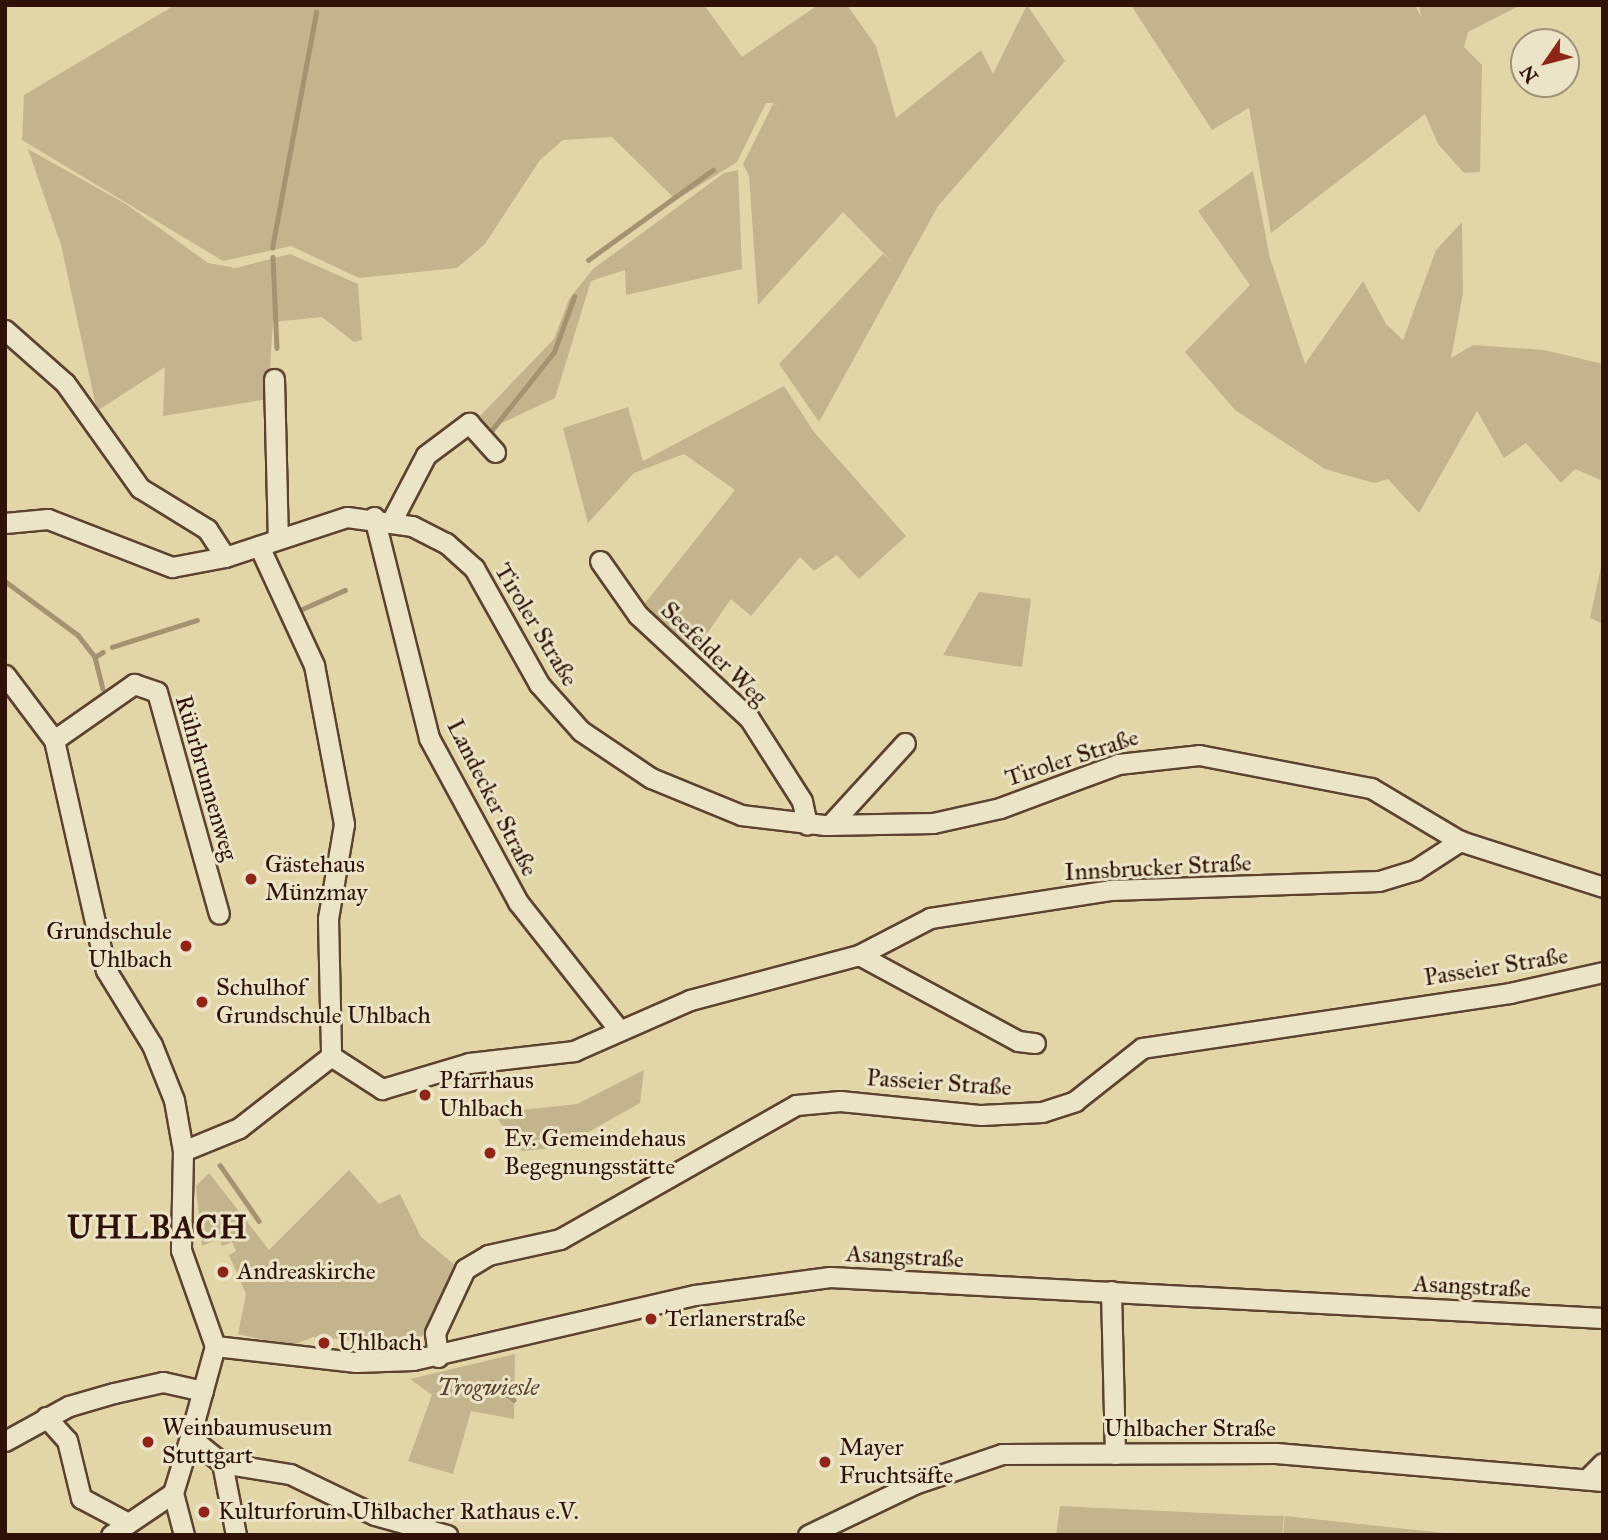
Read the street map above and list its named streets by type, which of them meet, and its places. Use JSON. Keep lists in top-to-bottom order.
{
  "streets": {
    "street": [
      "Tiroler Straße",
      "Seefelder Weg",
      "Rührbrunnenweg",
      "Landecker Straße",
      "Innsbrucker Straße",
      "Passeier Straße",
      "Asangstraße",
      "Uhlbacher Straße"
    ]
  },
  "crossings": [
    ["Tiroler Straße", "Seefelder Weg"],
    ["Tiroler Straße", "Landecker Straße"],
    ["Tiroler Straße", "Innsbrucker Straße"],
    ["Landecker Straße", "Innsbrucker Straße"],
    ["Passeier Straße", "Asangstraße"]
  ],
  "districts": ["UHLBACH"],
  "parks": ["Trogwiesle"],
  "places": [
    "Gästehaus Münzmay",
    "Grundschule Uhlbach",
    "Schulhof Grundschule Uhlbach",
    "Pfarrhaus Uhlbach",
    "Ev. Gemeindehaus Begegnungsstätte",
    "Andreaskirche",
    "Terlanerstraße",
    "Uhlbach",
    "Weinbaumuseum Stuttgart",
    "Mayer Fruchtsäfte",
    "Kulturforum Uhlbacher Rathaus e.V."
  ],
  "north": "bottom left"
}
